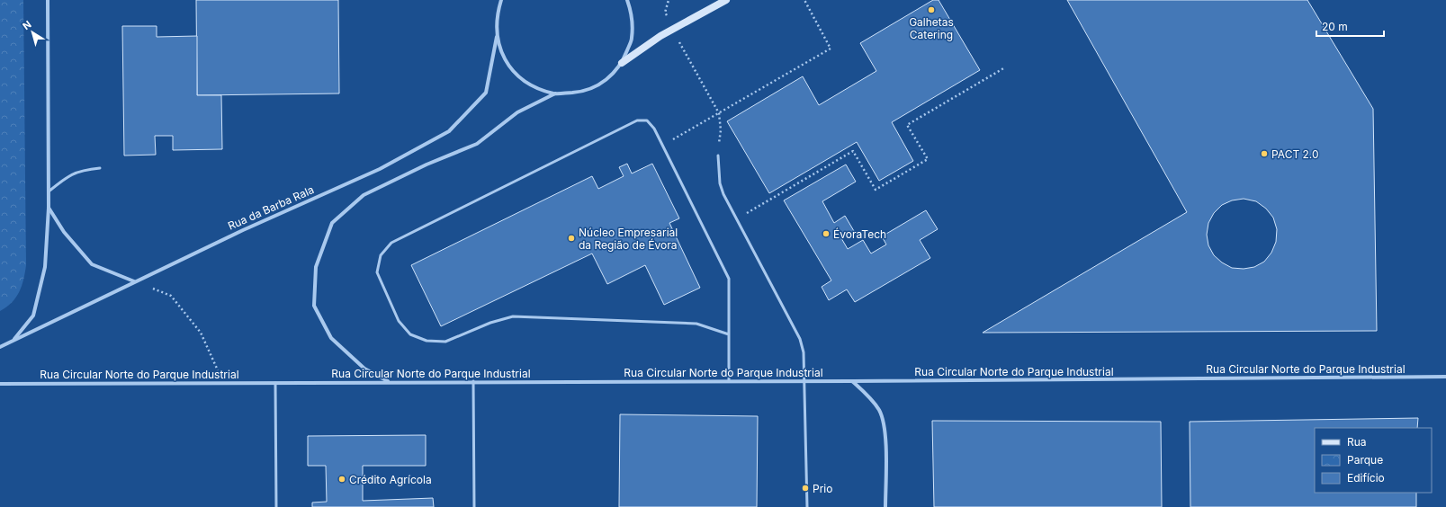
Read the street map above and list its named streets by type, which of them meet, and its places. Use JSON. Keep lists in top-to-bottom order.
{
  "streets": {
    "street": ["Rua da Barba Rala", "Rua Circular Norte do Parque Industrial"]
  },
  "places": [
    "Galhetas Catering",
    "PACT 2.0",
    "ÉvoraTech",
    "Núcleo Empresarial da Região de Évora",
    "Crédito Agrícola",
    "Prio"
  ],
  "legend": ["Rua", "Parque", "Edifício"],
  "scale_bar": "20 m",
  "north": "top left"
}
